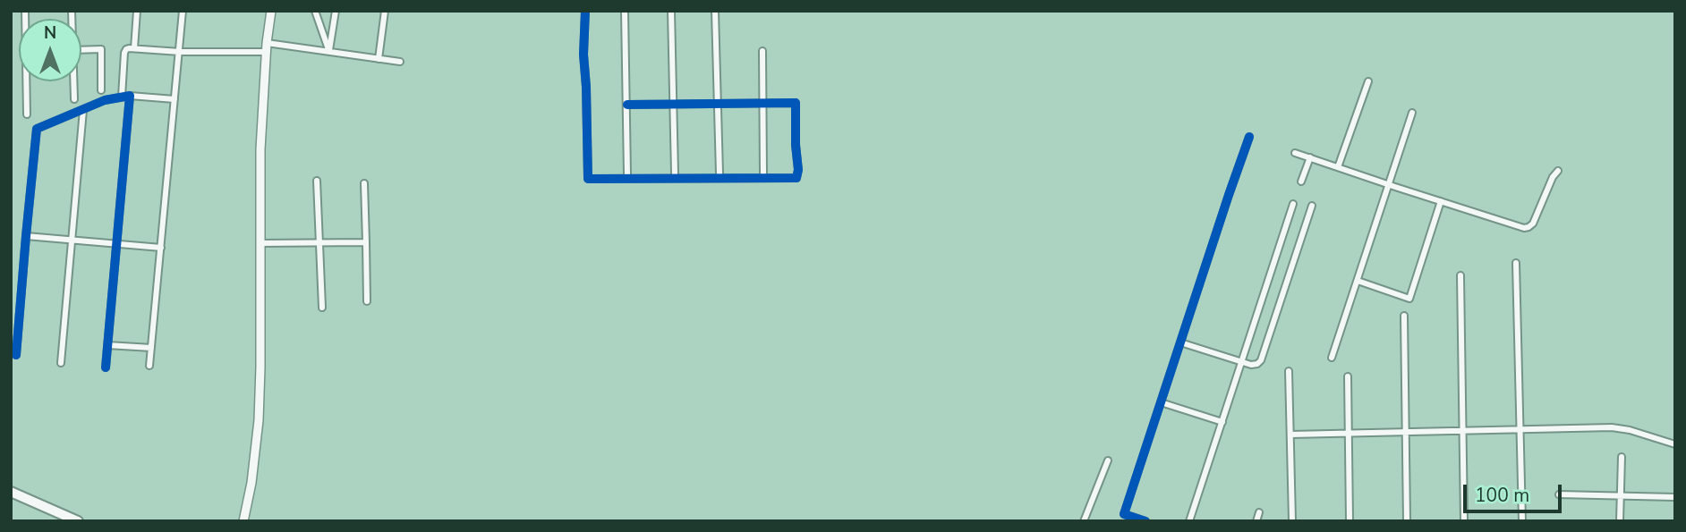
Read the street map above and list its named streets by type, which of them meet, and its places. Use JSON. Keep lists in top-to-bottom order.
{
  "scale_bar": "100 m",
  "north": "top"
}
